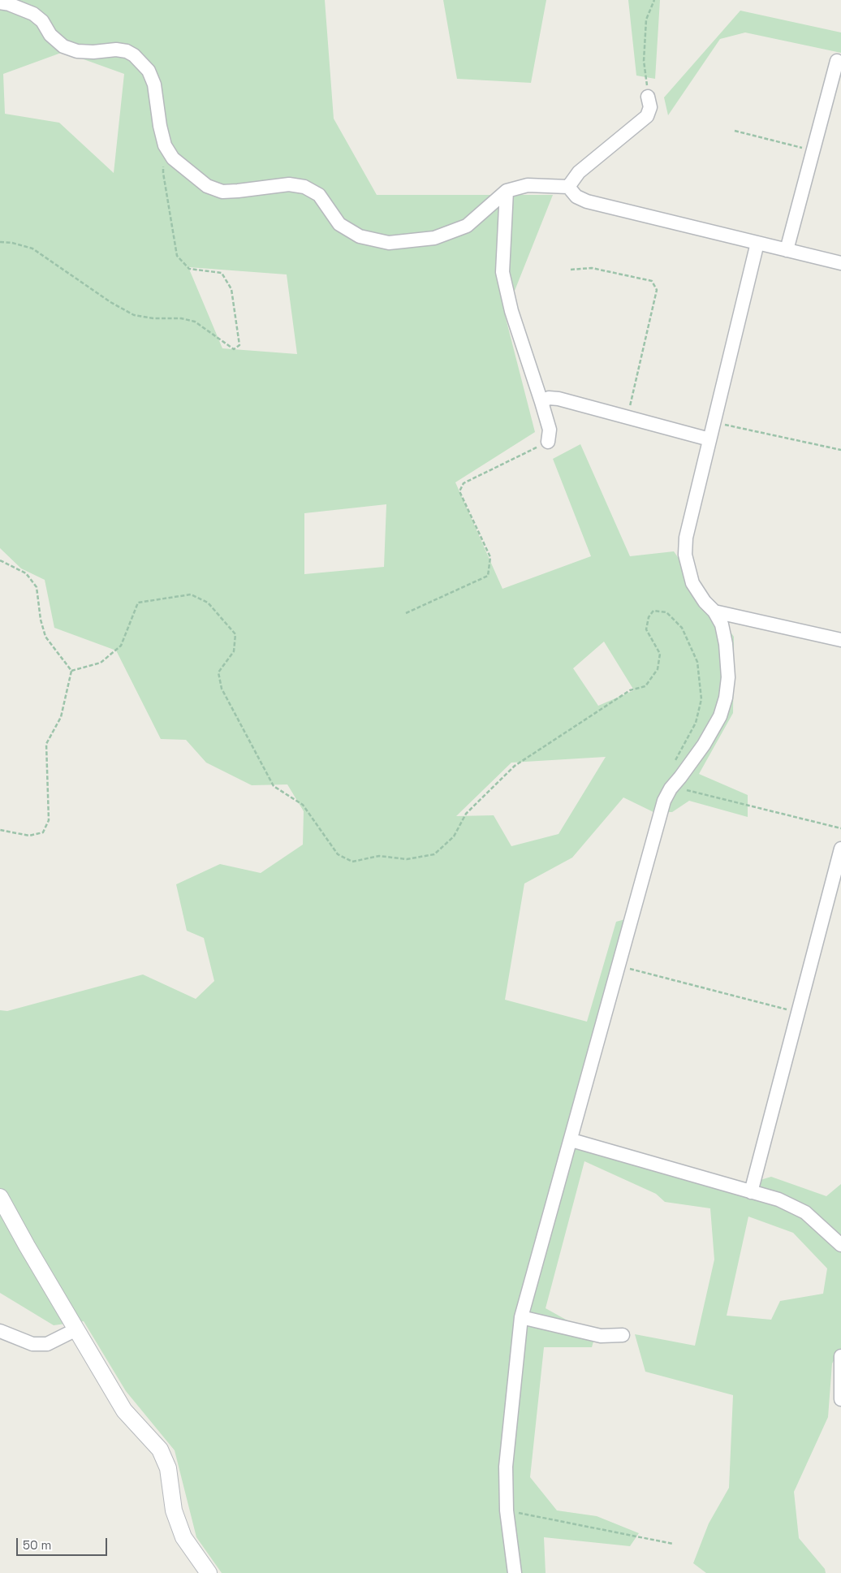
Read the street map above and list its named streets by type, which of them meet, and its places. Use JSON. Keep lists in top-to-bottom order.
{
  "scale_bar": "50 m"
}
